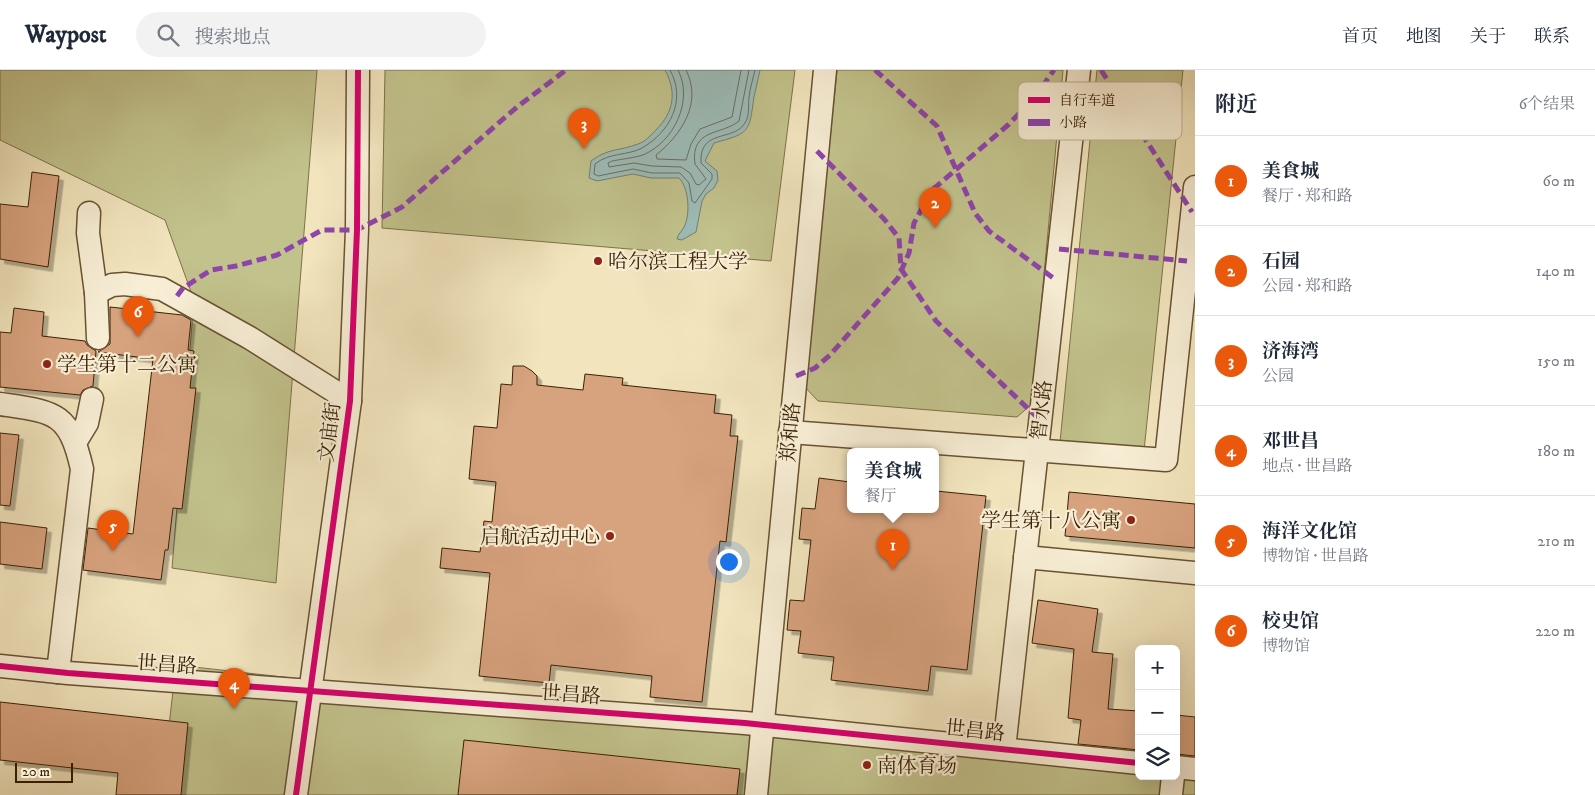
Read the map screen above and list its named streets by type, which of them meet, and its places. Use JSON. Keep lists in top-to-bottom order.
{
  "streets": {
    "street": [
      "智水路",
      "文庙街",
      "郑和路",
      "世昌路"
    ]
  },
  "crossings": [
    ["智水路", "世昌路"],
    ["文庙街", "世昌路"],
    ["郑和路", "世昌路"]
  ],
  "places": [
    "哈尔滨工程大学",
    "学生第十二公寓",
    "学生第十八公寓",
    "启航活动中心",
    "南体育场"
  ],
  "legend": ["自行车道", "小路"],
  "scale_bar": "20 m",
  "page": {
    "header": "Waypost",
    "search": "搜索地点",
    "nav": [
      "首页",
      "地图",
      "关于",
      "联系"
    ],
    "heading": ["附近", "6个结果"],
    "pins": [
      "3",
      "2",
      "6",
      "5",
      "1",
      "4"
    ],
    "list": [
      {
        "mark": "1",
        "name": "美食城",
        "note": "餐厅 · 郑和路",
        "value": "60 m"
      },
      {
        "mark": "2",
        "name": "石园",
        "note": "公园 · 郑和路",
        "value": "140 m"
      },
      {
        "mark": "3",
        "name": "济海湾",
        "note": "公园",
        "value": "150 m"
      },
      {
        "mark": "4",
        "name": "邓世昌",
        "note": "地点 · 世昌路",
        "value": "180 m"
      },
      {
        "mark": "5",
        "name": "海洋文化馆",
        "note": "博物馆 · 世昌路",
        "value": "210 m"
      },
      {
        "mark": "6",
        "name": "校史馆",
        "note": "博物馆",
        "value": "220 m"
      }
    ],
    "popup": ["美食城", "餐厅"],
    "map_buttons": ["+", "−"],
    "scale": "20 m"
  }
}
